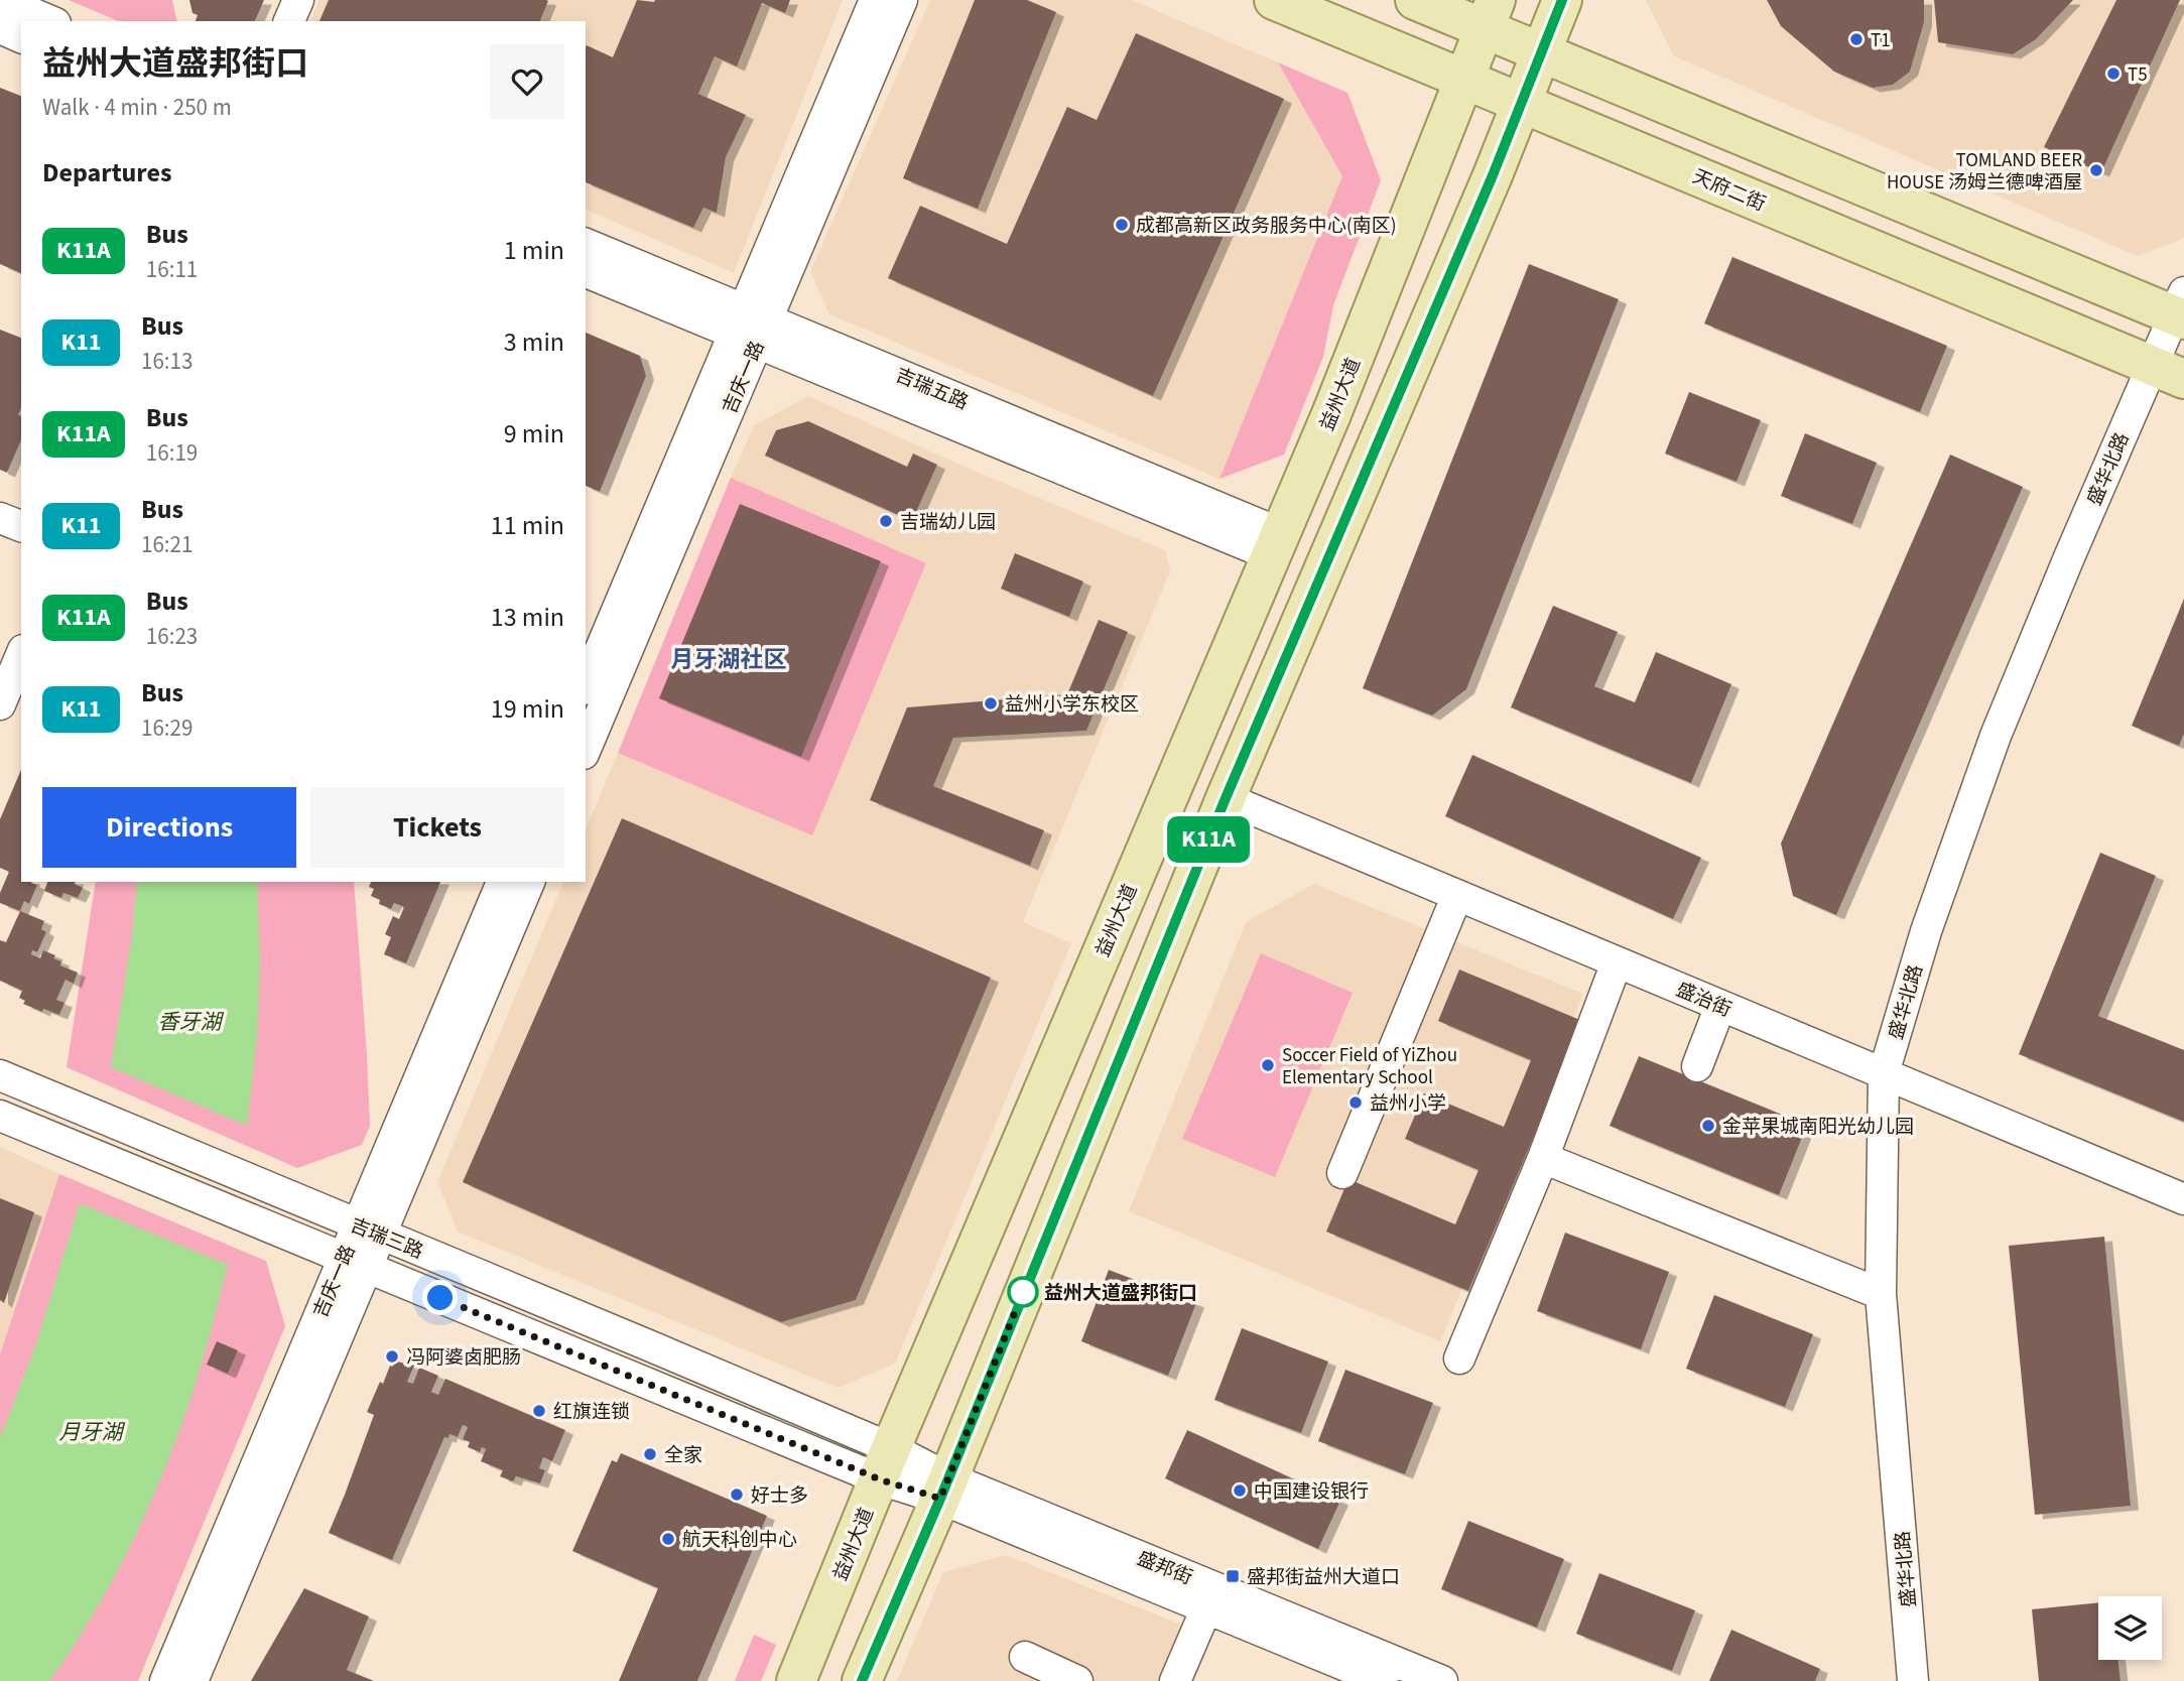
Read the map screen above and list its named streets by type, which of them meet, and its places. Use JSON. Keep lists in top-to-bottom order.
{
  "streets": {
    "main road": ["天府二街", "益州大道"],
    "street": [
      "吉庆一路",
      "吉瑞五路",
      "盛华北路",
      "盛治街",
      "吉瑞三路",
      "盛邦街"
    ]
  },
  "crossings": [
    ["天府二街", "益州大道"],
    ["天府二街", "盛华北路"],
    ["吉庆一路", "吉瑞五路"],
    ["吉庆一路", "吉瑞三路"],
    ["吉瑞五路", "益州大道"],
    ["益州大道", "吉瑞三路"],
    ["益州大道", "盛邦街"],
    ["盛华北路", "盛治街"],
    ["吉瑞三路", "盛邦街"]
  ],
  "districts": ["月牙湖社区"],
  "water": ["香牙湖", "月牙湖"],
  "places": {
    "other": [
      "T1",
      "T5",
      "TOMLAND BEER HOUSE 汤姆兰德啤酒屋",
      "成都高新区政务服务中心(南区)",
      "吉瑞幼儿园",
      "益州小学东校区",
      "Soccer Field of YiZhou Elementary School",
      "益州小学",
      "金苹果城南阳光幼儿园",
      "益州大道盛邦街口",
      "冯阿婆卤肥肠",
      "红旗连锁",
      "全家",
      "中国建设银行",
      "好士多",
      "航天科创中心"
    ],
    "transit": ["盛邦街益州大道口"]
  },
  "lines": ["bus line K11A"],
  "page": {
    "on_map": "K11A",
    "heading": [
      ["益州大道盛邦街口", "Walk · 4 min · 250 m"],
      "Departures"
    ],
    "list": [
      {
        "mark": "K11A",
        "name": "Bus",
        "note": "16:11",
        "value": "1 min"
      },
      {
        "mark": "K11",
        "name": "Bus",
        "note": "16:13",
        "value": "3 min"
      },
      {
        "mark": "K11A",
        "name": "Bus",
        "note": "16:19",
        "value": "9 min"
      },
      {
        "mark": "K11",
        "name": "Bus",
        "note": "16:21",
        "value": "11 min"
      },
      {
        "mark": "K11A",
        "name": "Bus",
        "note": "16:23",
        "value": "13 min"
      },
      {
        "mark": "K11",
        "name": "Bus",
        "note": "16:29",
        "value": "19 min"
      }
    ],
    "buttons": ["Directions", "Tickets"]
  }
}
